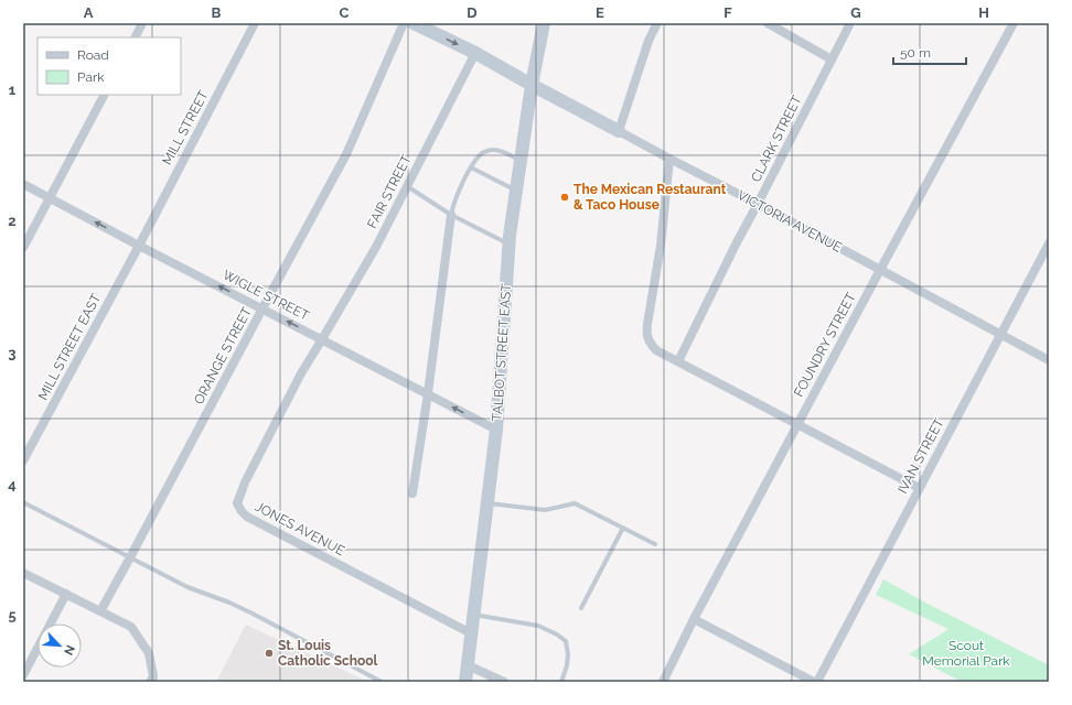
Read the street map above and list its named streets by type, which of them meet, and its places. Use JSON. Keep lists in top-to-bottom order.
{
  "streets": {
    "main road": ["VICTORIA AVENUE", "TALBOT STREET EAST"],
    "street": [
      "MILL STREET",
      "CLARK STREET",
      "FAIR STREET",
      "WIGLE STREET",
      "FOUNDRY STREET",
      "MILL STREET EAST",
      "ORANGE STREET",
      "IVAN STREET",
      "JONES AVENUE"
    ]
  },
  "crossings": [
    ["MILL STREET", "WIGLE STREET"],
    ["MILL STREET", "MILL STREET EAST"],
    ["CLARK STREET", "VICTORIA AVENUE"],
    ["FAIR STREET", "VICTORIA AVENUE"],
    ["FAIR STREET", "WIGLE STREET"],
    ["FAIR STREET", "JONES AVENUE"],
    ["VICTORIA AVENUE", "FOUNDRY STREET"],
    ["VICTORIA AVENUE", "TALBOT STREET EAST"],
    ["VICTORIA AVENUE", "IVAN STREET"],
    ["WIGLE STREET", "MILL STREET EAST"],
    ["WIGLE STREET", "TALBOT STREET EAST"],
    ["WIGLE STREET", "ORANGE STREET"],
    ["WIGLE STREET", "JONES AVENUE"],
    ["TALBOT STREET EAST", "JONES AVENUE"]
  ],
  "one_way": ["WIGLE STREET"],
  "parks": ["Scout Memorial Park"],
  "places": ["The Mexican Restaurant & Taco House", "St. Louis Catholic School"],
  "legend": ["Road", "Park"],
  "scale_bar": "50 m",
  "north": "bottom right",
  "grid": {
    "columns": [
      "A",
      "B",
      "C",
      "D",
      "E",
      "F",
      "G",
      "H"
    ],
    "rows": [
      "1",
      "2",
      "3",
      "4",
      "5"
    ]
  }
}
